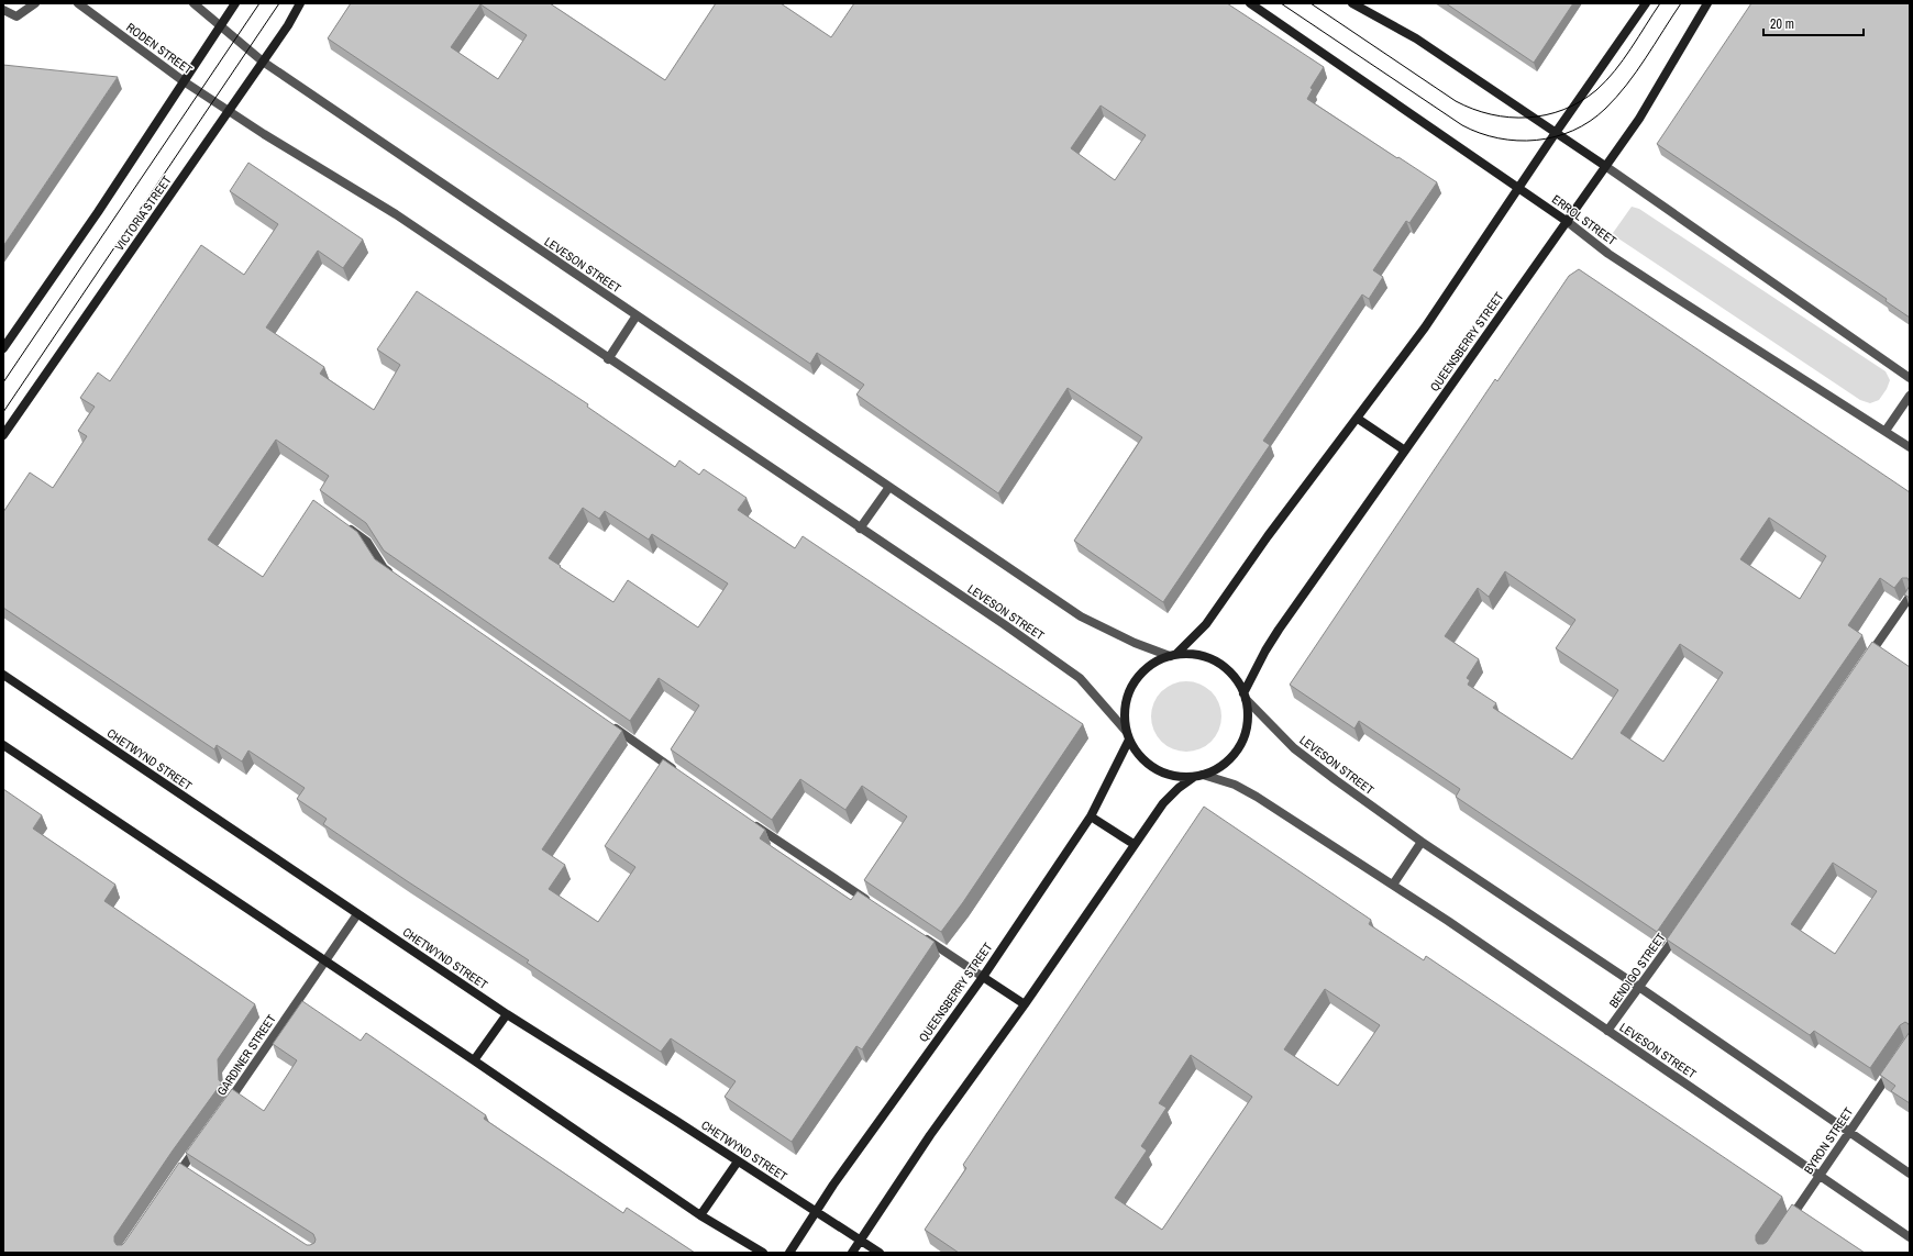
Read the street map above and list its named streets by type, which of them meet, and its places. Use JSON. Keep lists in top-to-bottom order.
{
  "streets": {
    "street": [
      "RODEN STREET",
      "VICTORIA STREET",
      "ERROL STREET",
      "LEVESON STREET",
      "QUEENSBERRY STREET",
      "CHETWYND STREET",
      "BENDIGO STREET",
      "GARDINER STREET",
      "BYRON STREET"
    ]
  },
  "crossings": [
    ["RODEN STREET", "VICTORIA STREET"],
    ["RODEN STREET", "LEVESON STREET"],
    ["VICTORIA STREET", "LEVESON STREET"],
    ["ERROL STREET", "QUEENSBERRY STREET"],
    ["LEVESON STREET", "QUEENSBERRY STREET"],
    ["LEVESON STREET", "BENDIGO STREET"],
    ["LEVESON STREET", "BYRON STREET"],
    ["QUEENSBERRY STREET", "CHETWYND STREET"],
    ["CHETWYND STREET", "GARDINER STREET"]
  ],
  "scale_bar": "20 m"
}
